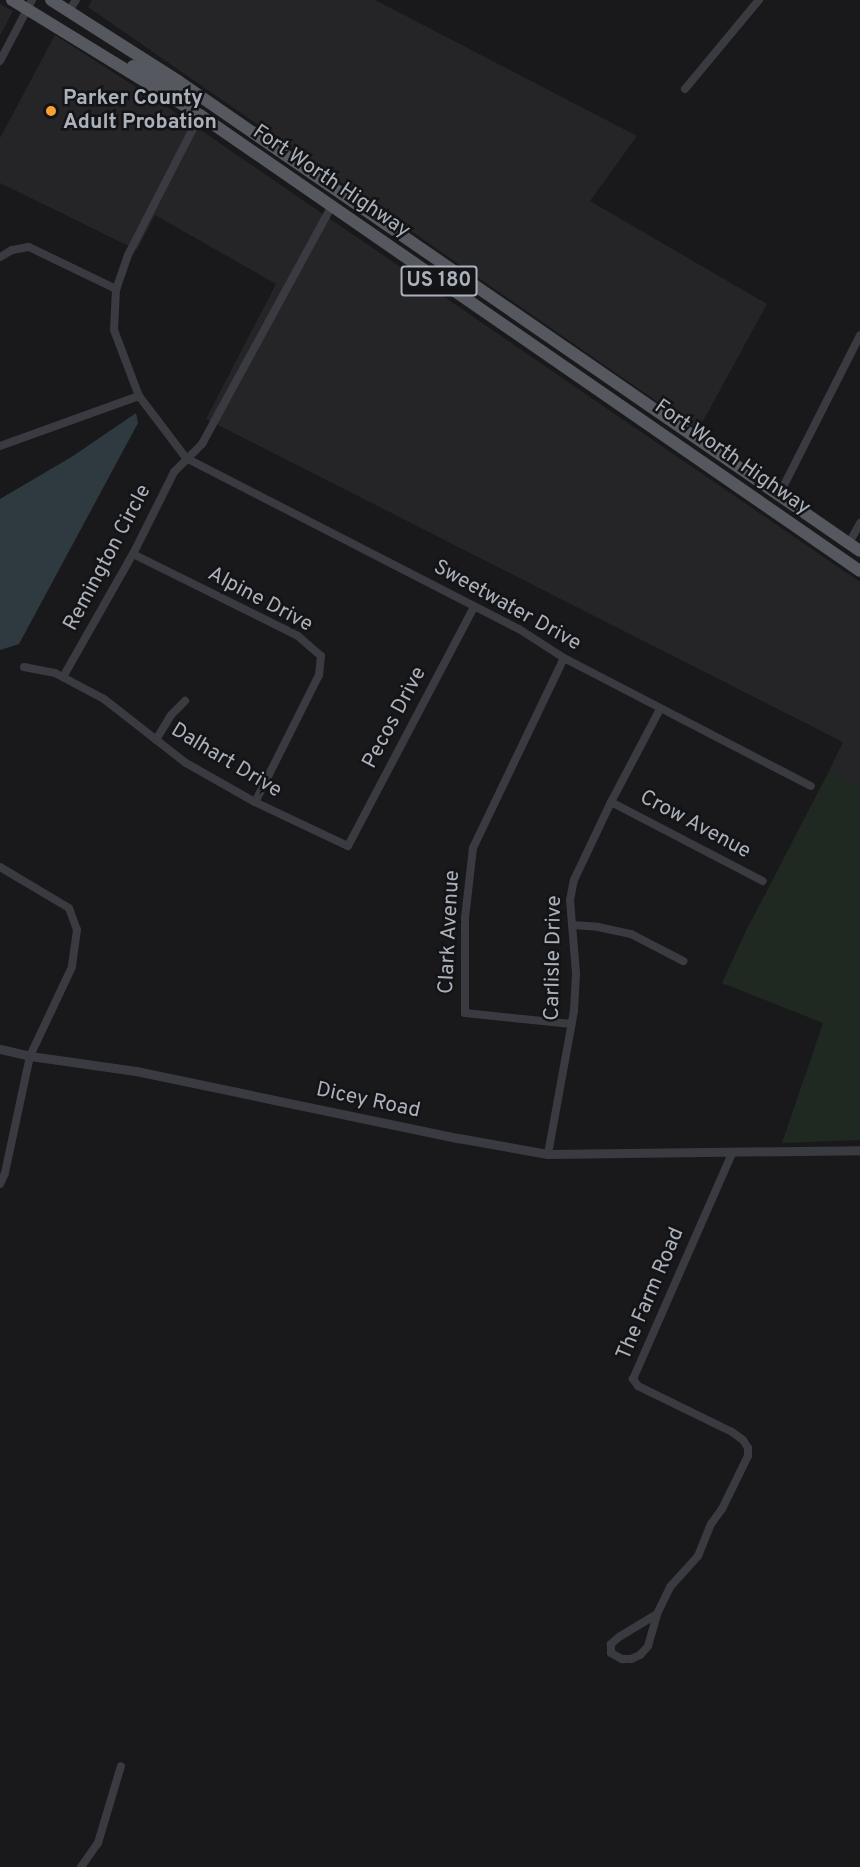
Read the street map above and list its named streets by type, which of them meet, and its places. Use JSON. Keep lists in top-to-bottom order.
{
  "streets": {
    "main road": ["Fort Worth Highway", "US 180"],
    "street": [
      "Remington Circle",
      "Alpine Drive",
      "Sweetwater Drive",
      "Pecos Drive",
      "Dalhart Drive",
      "Crow Avenue",
      "Clark Avenue",
      "Carlisle Drive",
      "Dicey Road",
      "The Farm Road"
    ]
  },
  "crossings": [
    ["Fort Worth Highway", "Sweetwater Drive"],
    ["Remington Circle", "Alpine Drive"],
    ["Remington Circle", "Sweetwater Drive"],
    ["Remington Circle", "Dalhart Drive"],
    ["Alpine Drive", "Dalhart Drive"],
    ["Sweetwater Drive", "Pecos Drive"],
    ["Sweetwater Drive", "Clark Avenue"],
    ["Sweetwater Drive", "Carlisle Drive"],
    ["Pecos Drive", "Dalhart Drive"],
    ["Crow Avenue", "Carlisle Drive"],
    ["Clark Avenue", "Carlisle Drive"],
    ["Carlisle Drive", "Dicey Road"],
    ["Dicey Road", "The Farm Road"]
  ],
  "places": ["Parker County Adult Probation"]
}
